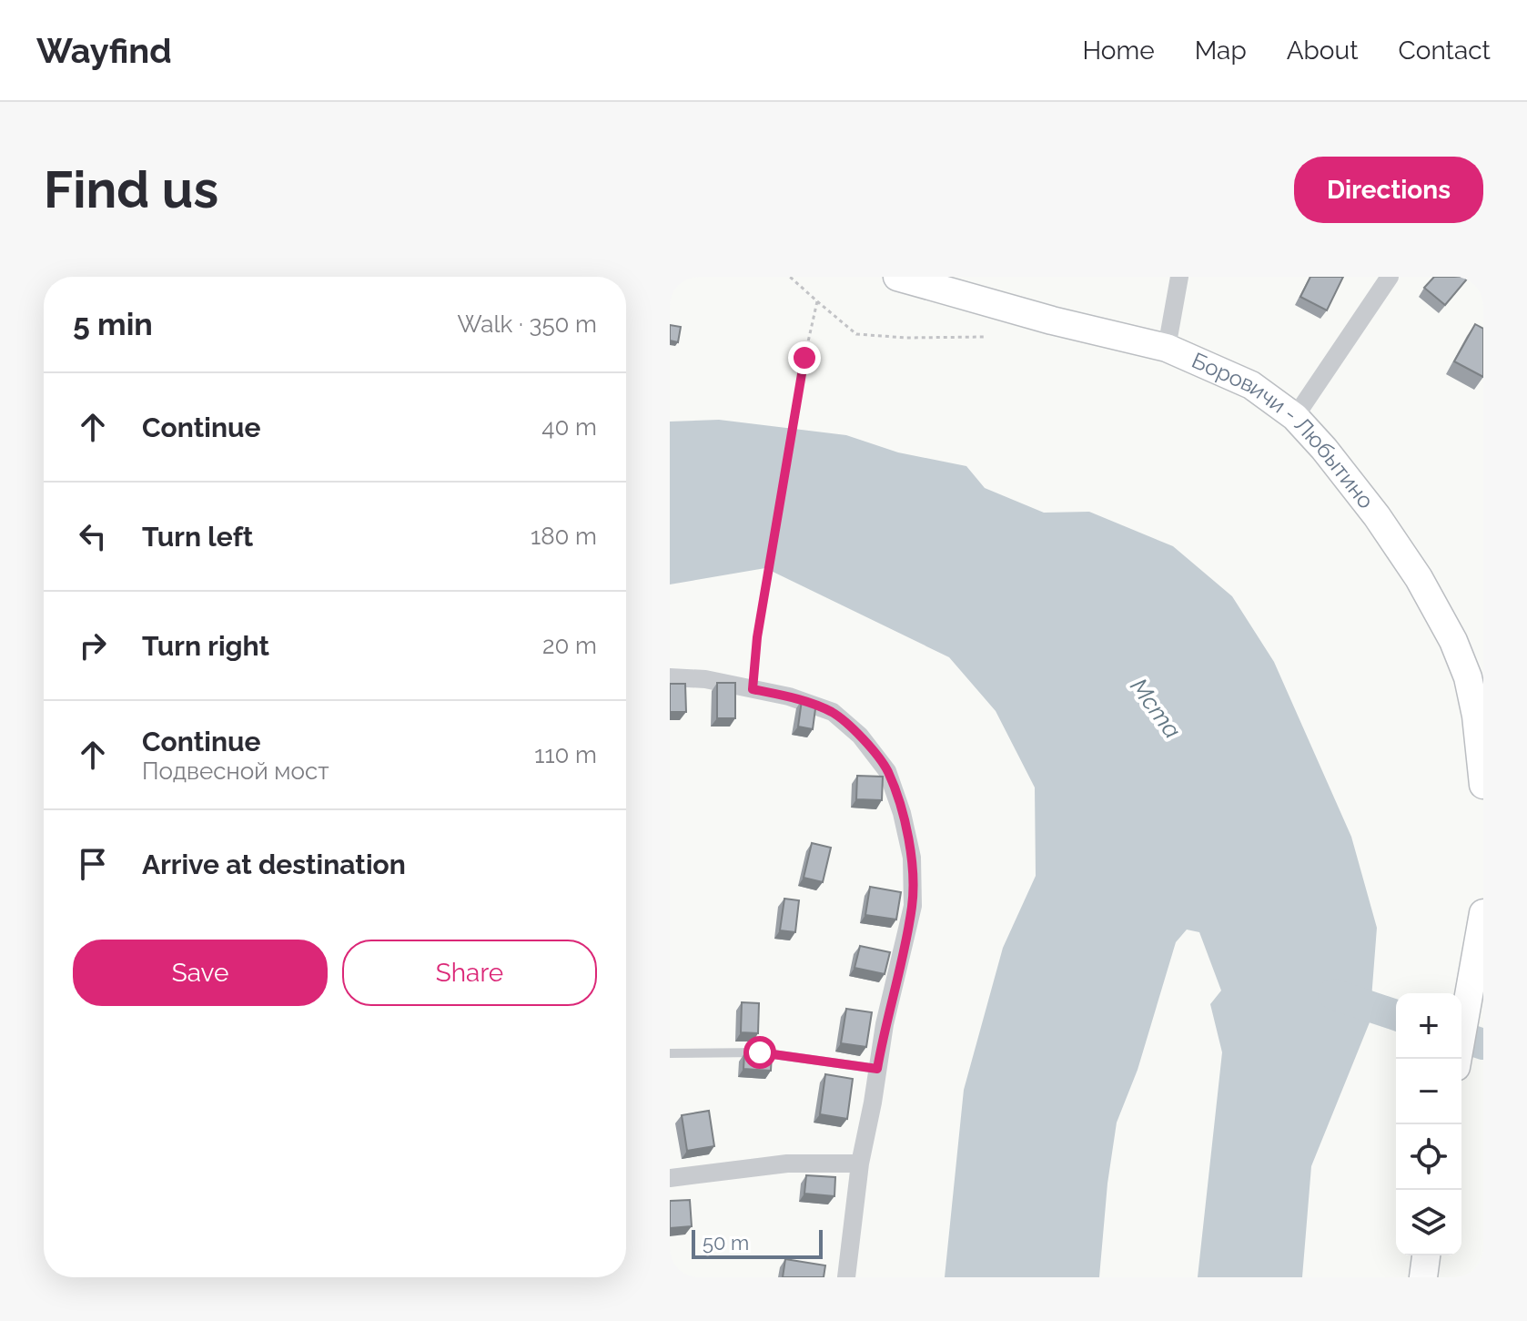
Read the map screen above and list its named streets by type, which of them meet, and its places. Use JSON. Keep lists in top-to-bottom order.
{
  "streets": {
    "main road": ["Боровичи - Любытино"]
  },
  "water": ["Мста"],
  "scale_bar": "50 m",
  "page": {
    "header": "Wayfind",
    "nav": [
      "Home",
      "Map",
      "About",
      "Contact"
    ],
    "buttons": [
      "Directions",
      ["Save", "Share"]
    ],
    "title": "Find us",
    "heading": ["5 min", "Walk · 350 m"],
    "list": [
      ["Continue", "40 m"],
      ["Turn left", "180 m"],
      ["Turn right", "20 m"],
      ["Continue", "Подвесной мост", "110 m"],
      "Arrive at destination"
    ],
    "map_buttons": ["+", "−"],
    "scale": "50 m"
  }
}
